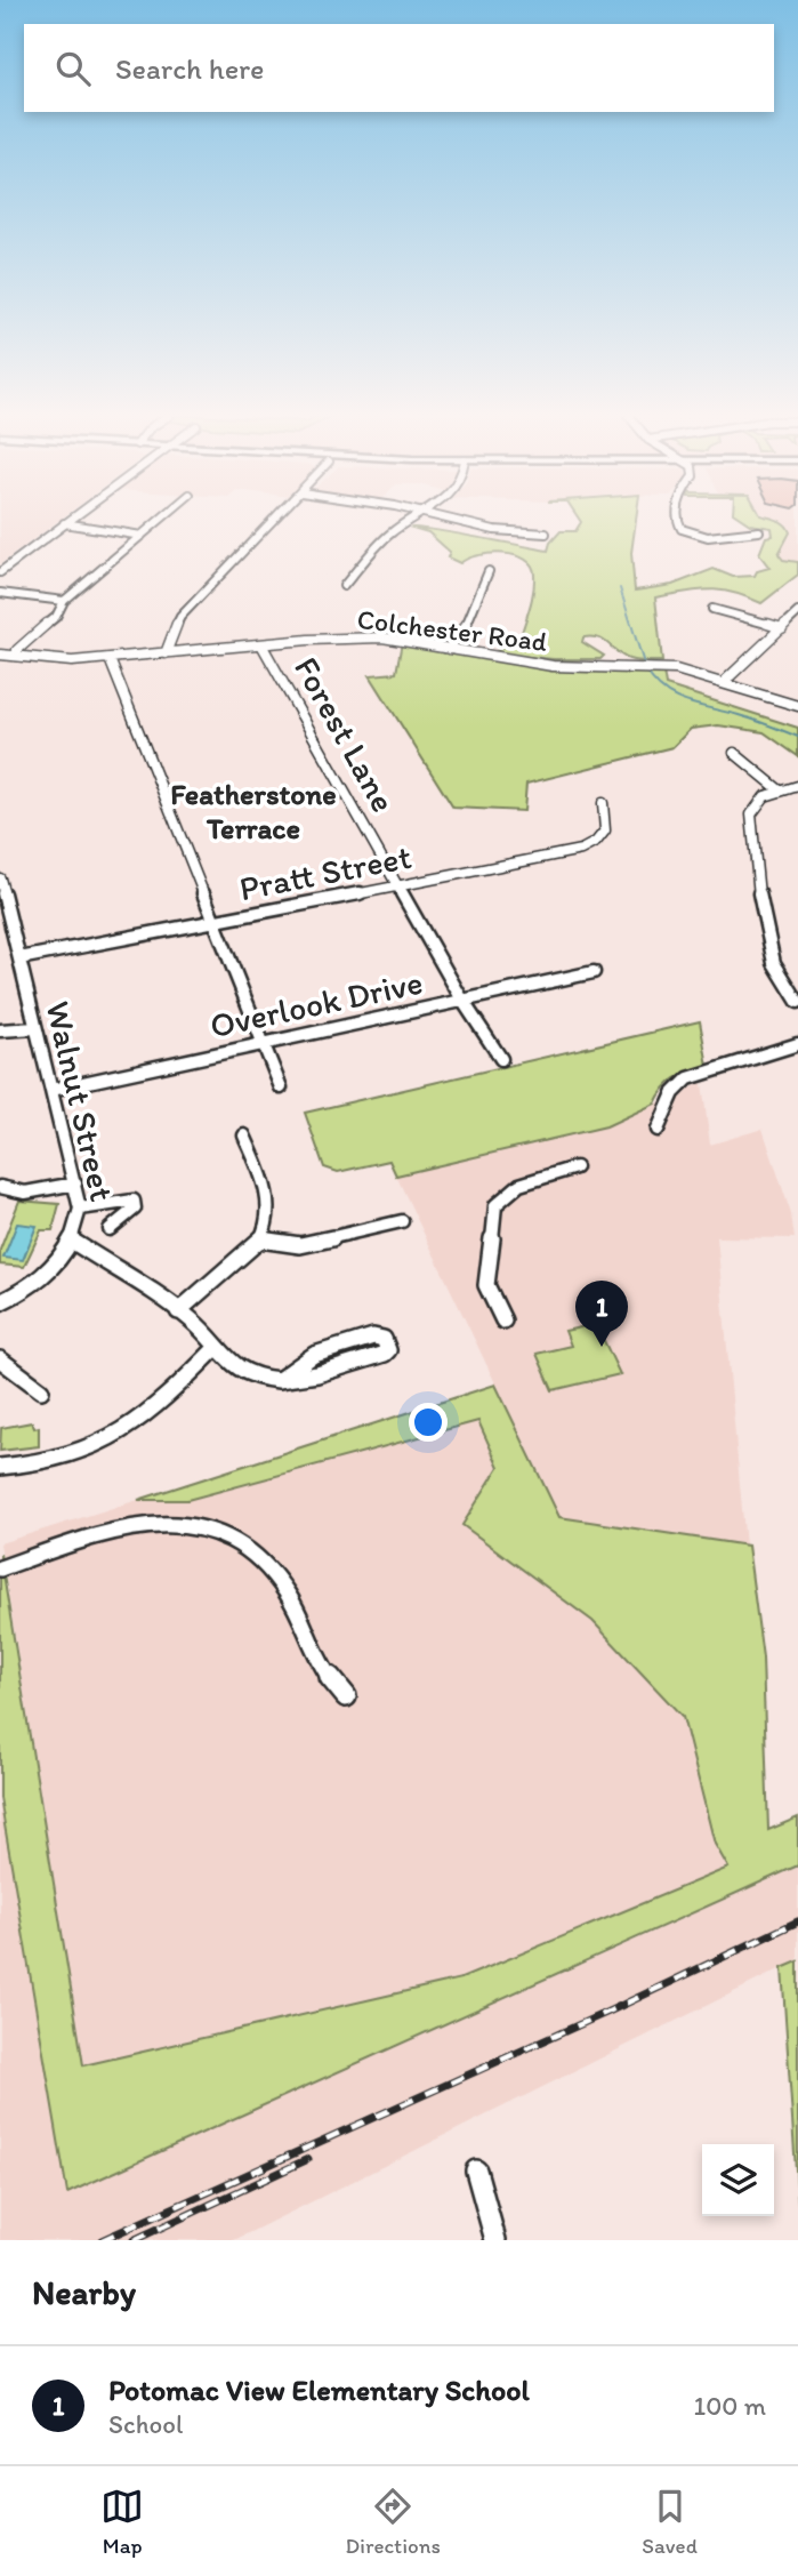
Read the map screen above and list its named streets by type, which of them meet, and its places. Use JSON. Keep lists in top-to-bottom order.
{
  "streets": {
    "street": [
      "Colchester Road",
      "Forest Lane",
      "Pratt Street",
      "Overlook Drive",
      "Walnut Street"
    ]
  },
  "crossings": [
    ["Colchester Road", "Forest Lane"],
    ["Forest Lane", "Pratt Street"],
    ["Forest Lane", "Overlook Drive"],
    ["Pratt Street", "Walnut Street"],
    ["Overlook Drive", "Walnut Street"]
  ],
  "districts": ["Featherstone Terrace"],
  "page": {
    "search": "Search here",
    "pins": "1",
    "heading": "Nearby",
    "list": [
      {
        "mark": "1",
        "name": "Potomac View Elementary School",
        "note": "School",
        "value": "100 m"
      }
    ],
    "nav": ["Map", "Directions", "Saved"]
  }
}
